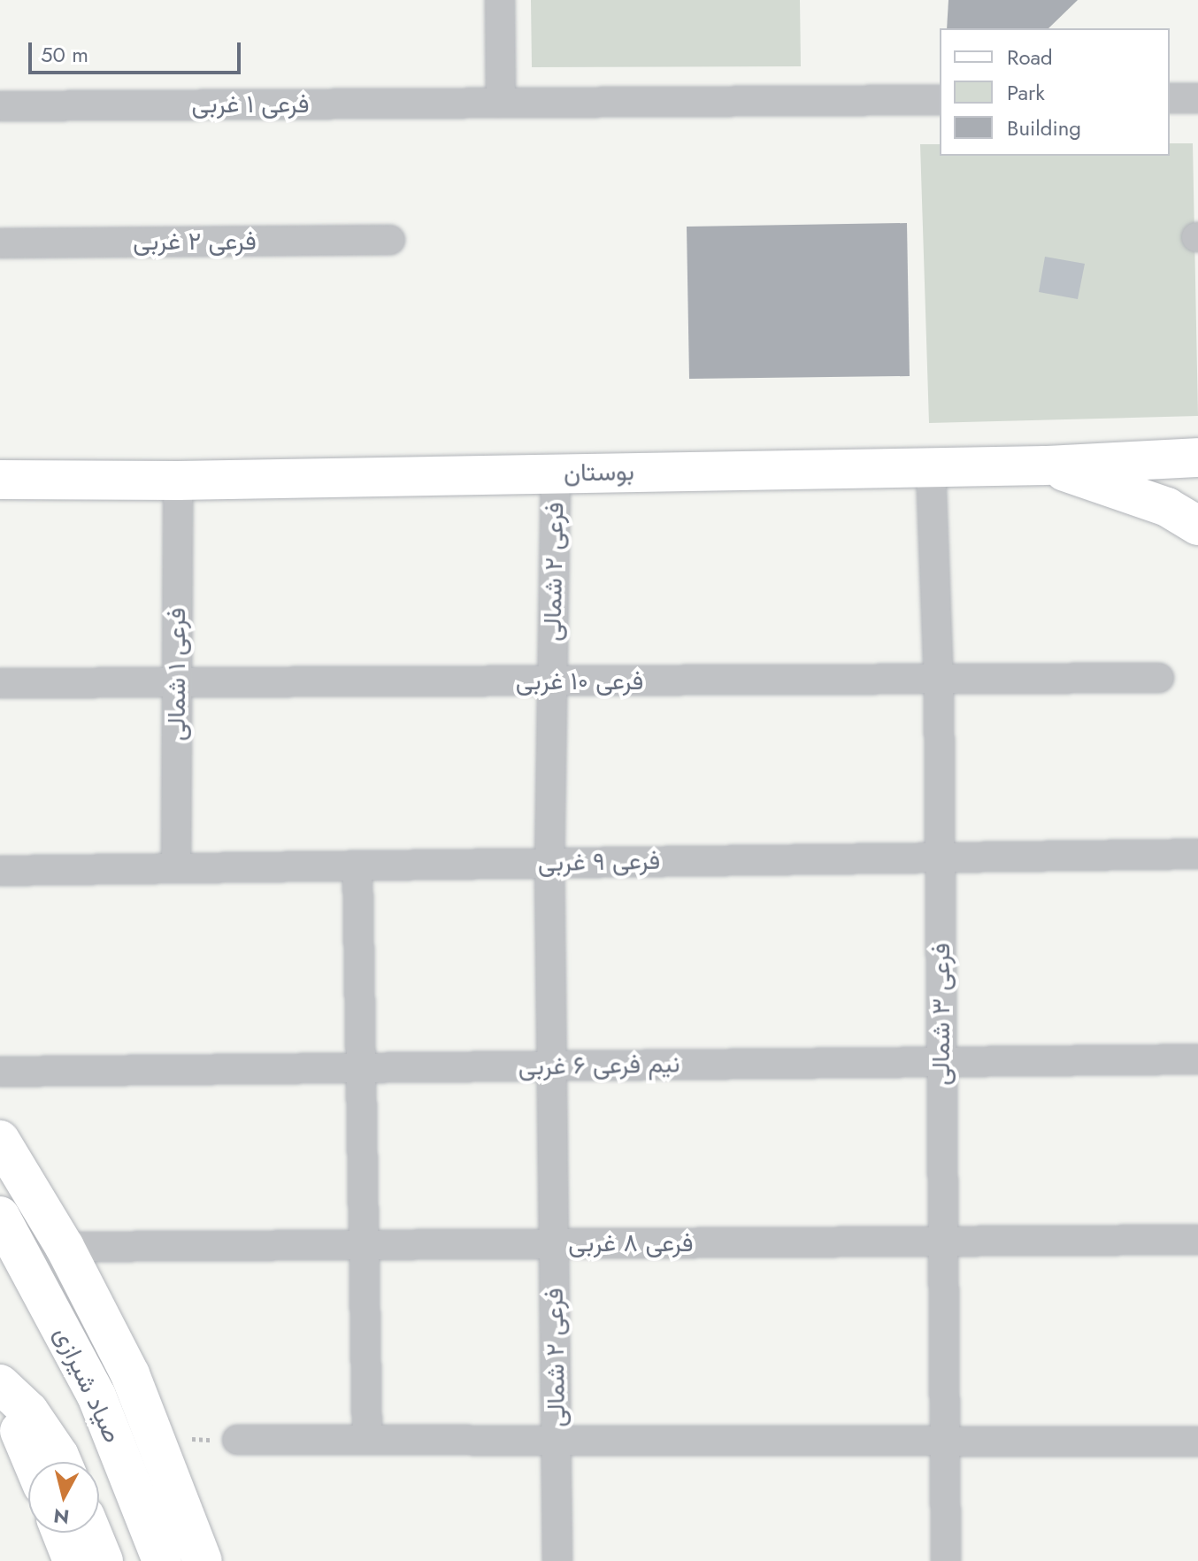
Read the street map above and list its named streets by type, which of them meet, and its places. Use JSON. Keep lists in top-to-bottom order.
{
  "streets": {
    "main road": ["بوستان", "صیاد شیرازی"],
    "street": [
      "فرعی ۱ غربی",
      "فرعی ۲ غربی",
      "فرعی ۲ شمالی",
      "فرعی ۱ شمالی",
      "فرعی ۱۰ غربی",
      "فرعی ۹ غربی",
      "فرعی ۳ شمالی",
      "نیم فرعی ۶ غربی",
      "فرعی ۸ غربی"
    ]
  },
  "crossings": [
    ["بوستان", "فرعی ۲ شمالی"],
    ["بوستان", "فرعی ۱ شمالی"],
    ["بوستان", "فرعی ۳ شمالی"],
    ["فرعی ۲ شمالی", "فرعی ۱۰ غربی"],
    ["فرعی ۲ شمالی", "فرعی ۹ غربی"],
    ["فرعی ۲ شمالی", "نیم فرعی ۶ غربی"],
    ["فرعی ۲ شمالی", "فرعی ۸ غربی"],
    ["فرعی ۱ شمالی", "فرعی ۱۰ غربی"],
    ["فرعی ۱ شمالی", "فرعی ۹ غربی"],
    ["فرعی ۱۰ غربی", "فرعی ۳ شمالی"],
    ["فرعی ۹ غربی", "فرعی ۳ شمالی"],
    ["فرعی ۳ شمالی", "نیم فرعی ۶ غربی"],
    ["فرعی ۳ شمالی", "فرعی ۸ غربی"]
  ],
  "legend": ["Road", "Park", "Building"],
  "scale_bar": "50 m",
  "north": "bottom"
}
